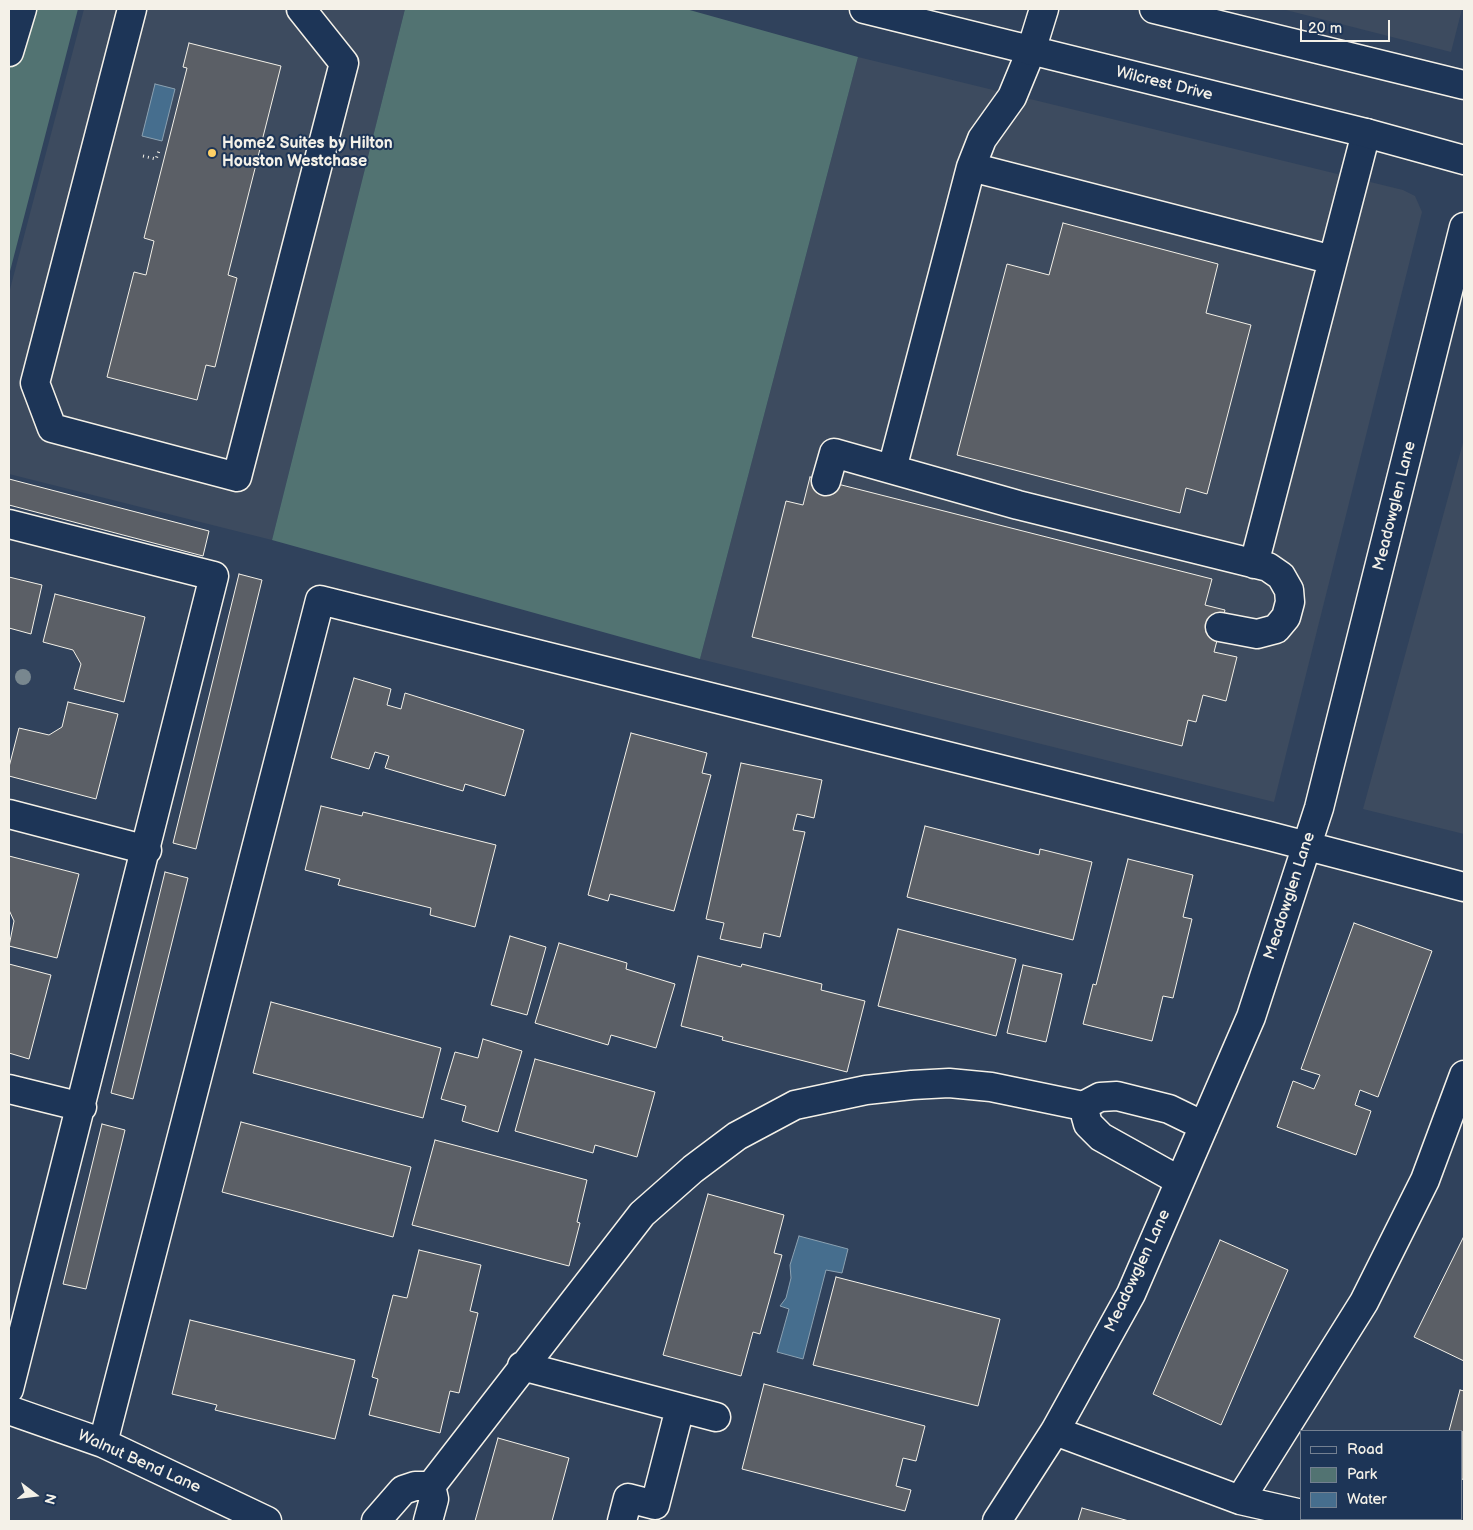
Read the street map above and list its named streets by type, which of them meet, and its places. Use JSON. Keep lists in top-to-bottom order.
{
  "streets": {
    "street": ["Wilcrest Drive", "Meadowglen Lane", "Walnut Bend Lane"]
  },
  "places": ["Home2 Suites by Hilton Houston Westchase"],
  "legend": ["Road", "Park", "Water"],
  "scale_bar": "20 m",
  "north": "right"
}
